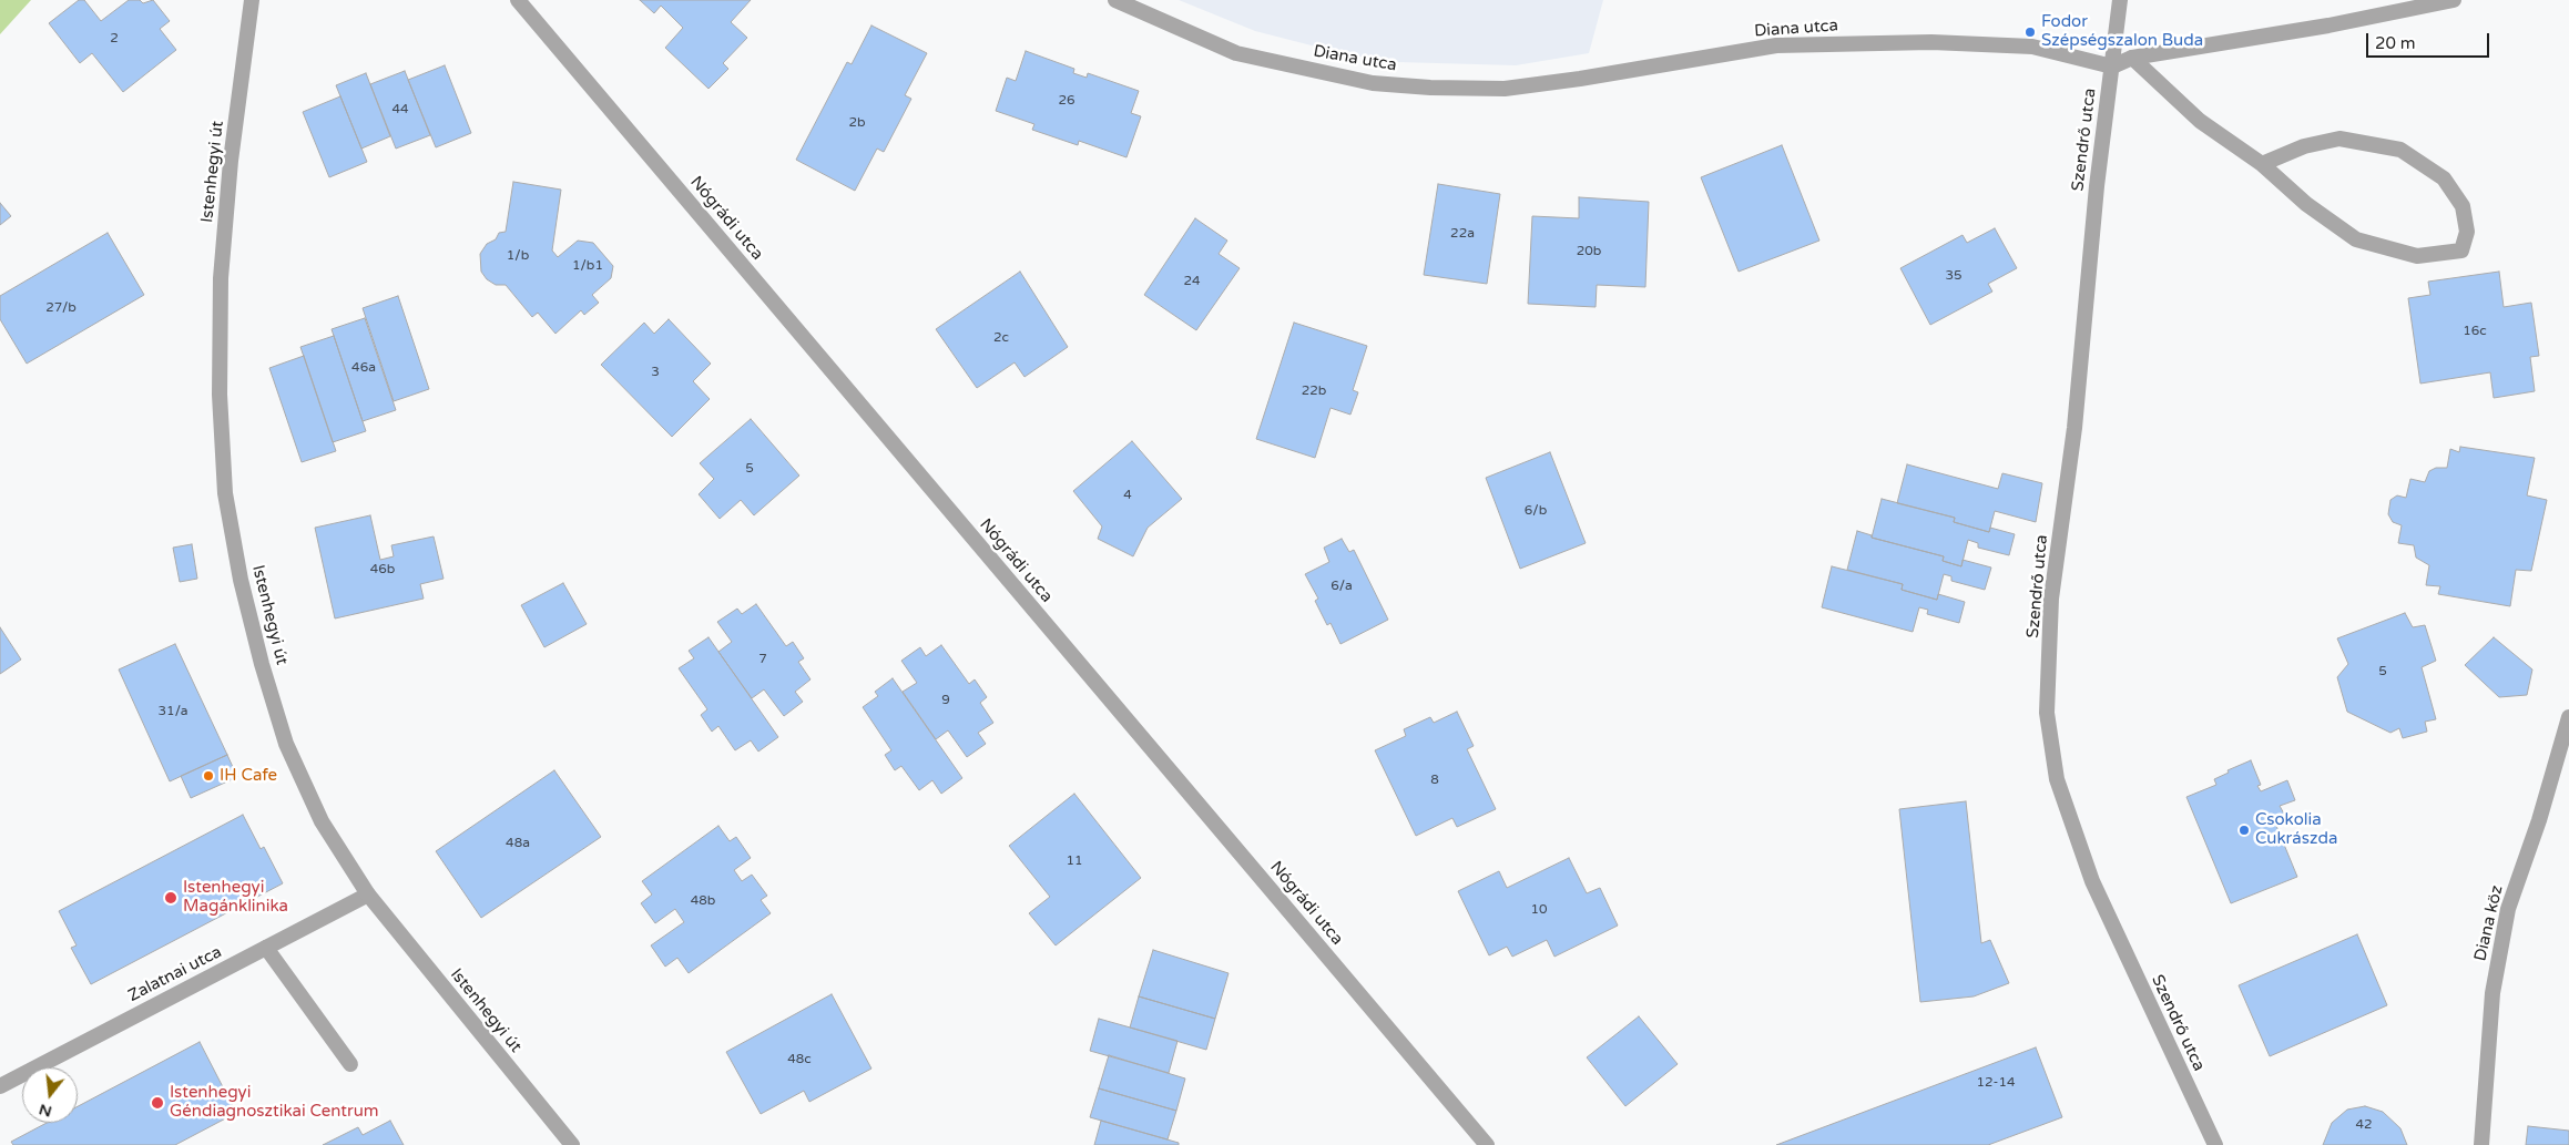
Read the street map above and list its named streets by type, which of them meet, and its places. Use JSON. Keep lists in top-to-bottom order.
{
  "streets": {
    "street": [
      "Diana utca",
      "Szendrő utca",
      "Istenhegyi út",
      "Nógrádi utca",
      "Diana köz",
      "Zalatnai utca"
    ]
  },
  "crossings": [
    ["Diana utca", "Szendrő utca"],
    ["Istenhegyi út", "Zalatnai utca"]
  ],
  "places": [
    "Fodor Szépségszalon Buda",
    "IH Cafe",
    "Csokolia Cukrászda",
    "Istenhegyi Magánklinika",
    "Istenhegyi Géndiagnosztikai Centrum"
  ],
  "house_numbers": [
    "2",
    "26",
    "44",
    "2b",
    "22a",
    "20b",
    "1/b",
    "1/b1",
    "35",
    "24",
    "27/b",
    "16c",
    "2c",
    "46a",
    "3",
    "22b",
    "5",
    "4",
    "6/b",
    "46b",
    "6/a",
    "7",
    "5",
    "9",
    "31/a",
    "8",
    "48a",
    "11",
    "48b",
    "10",
    "48c",
    "12-14",
    "42"
  ],
  "scale_bar": "20 m",
  "north": "bottom"
}
